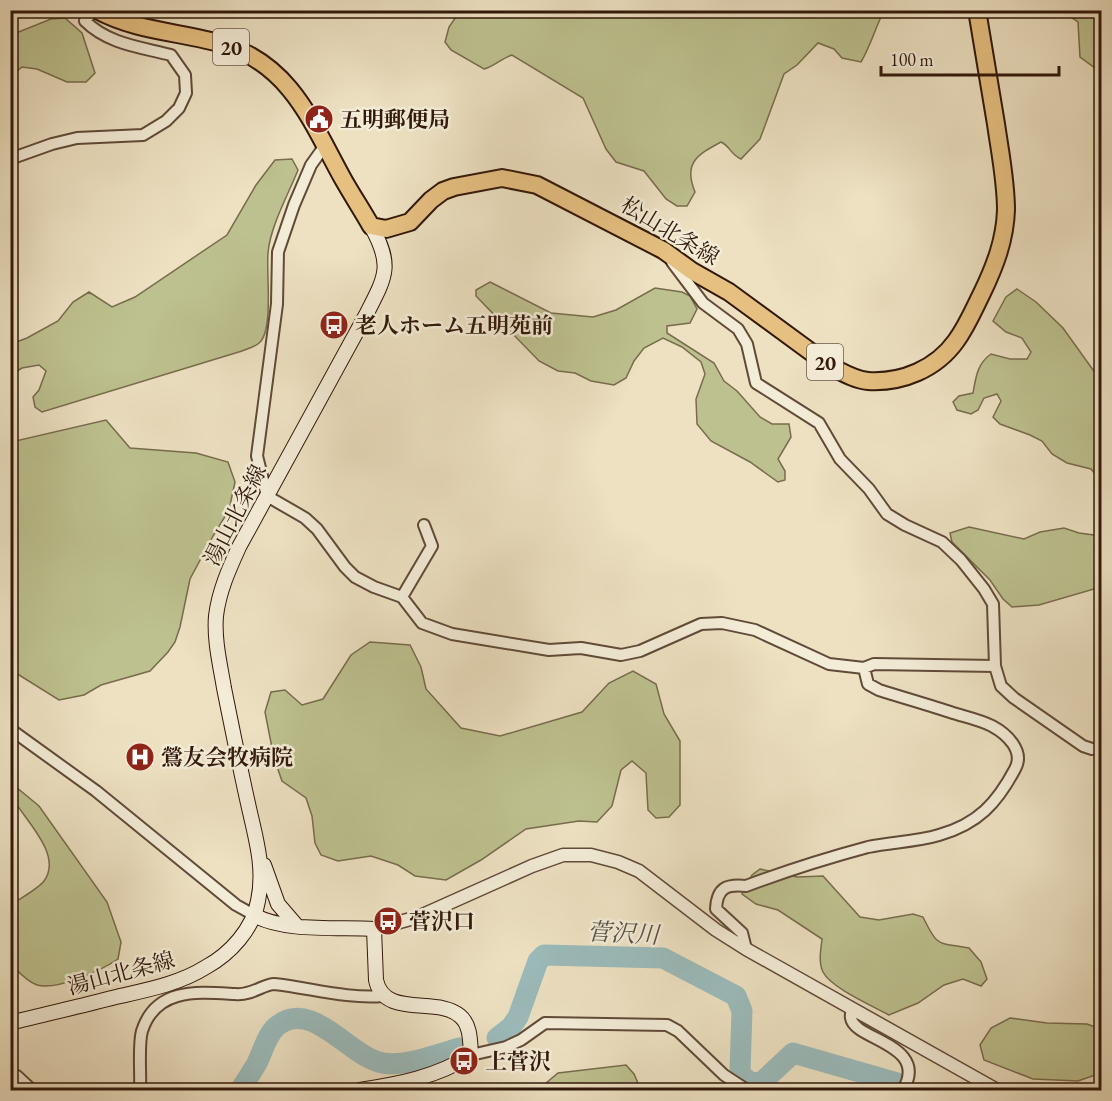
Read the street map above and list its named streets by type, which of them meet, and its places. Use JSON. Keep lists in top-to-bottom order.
{
  "streets": {
    "main road": ["20", "松山北条線", "湯山北条線"]
  },
  "crossings": [
    ["20", "湯山北条線"]
  ],
  "water": ["菅沢川"],
  "places": {
    "public building": ["五明郵便局"],
    "bus stop": ["老人ホーム五明苑前", "菅沢口", "上菅沢"],
    "hospital": ["鶯友会牧病院"]
  },
  "scale_bar": "100 m"
}
